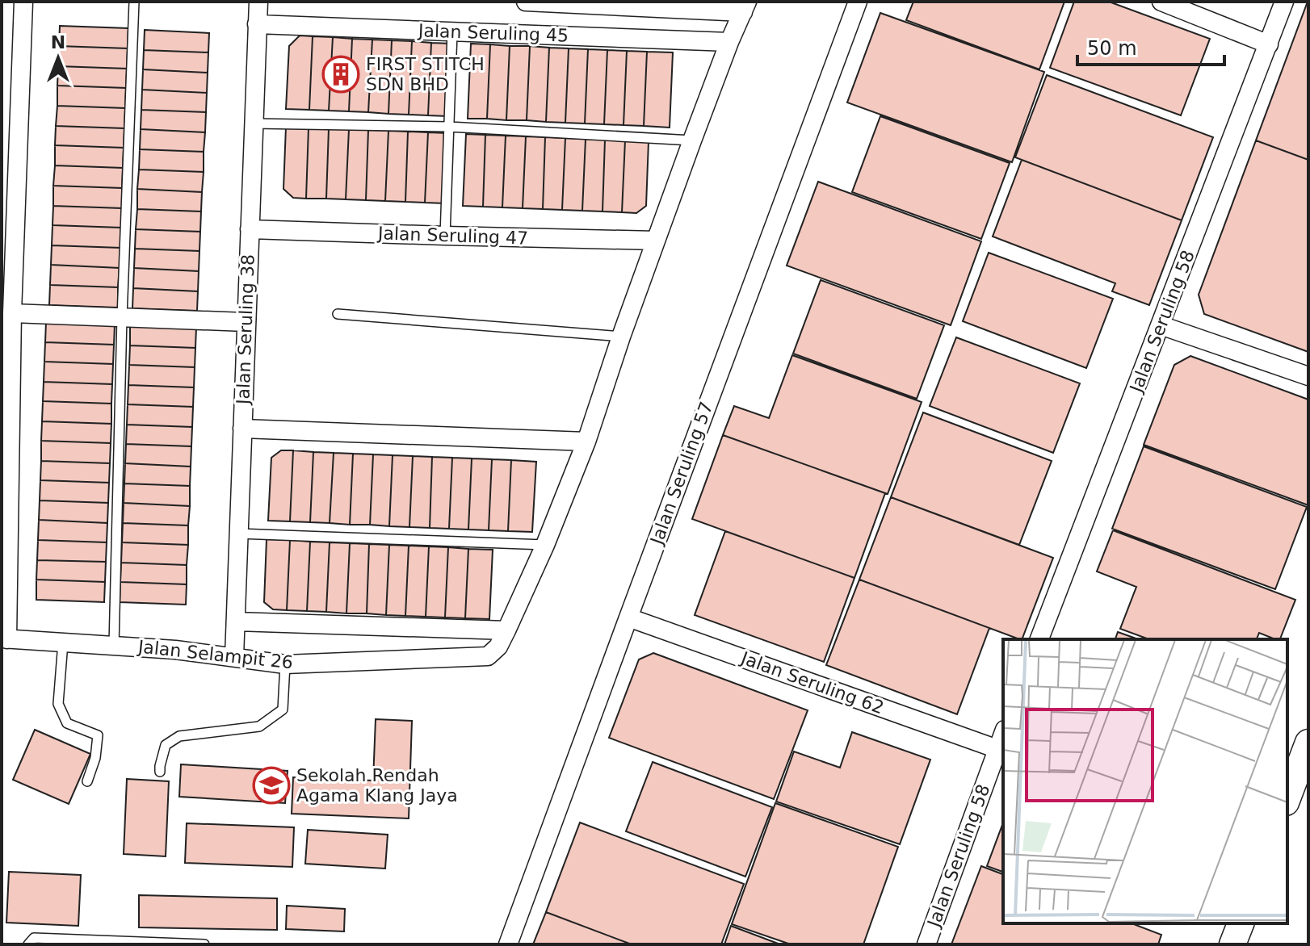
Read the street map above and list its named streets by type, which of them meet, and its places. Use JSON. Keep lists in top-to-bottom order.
{
  "streets": {
    "street": [
      "Jalan Seruling 45",
      "Jalan Seruling 47",
      "Jalan Seruling 58",
      "Jalan Seruling 38",
      "Jalan Seruling 57",
      "Jalan Selampit 26",
      "Jalan Seruling 62"
    ]
  },
  "crossings": [
    ["Jalan Seruling 45", "Jalan Seruling 38"],
    ["Jalan Seruling 47", "Jalan Seruling 38"],
    ["Jalan Seruling 58", "Jalan Seruling 62"],
    ["Jalan Seruling 38", "Jalan Selampit 26"],
    ["Jalan Seruling 57", "Jalan Seruling 62"]
  ],
  "places": {
    "building": ["FIRST STITCH SDN BHD"],
    "school or university": ["Sekolah Rendah Agama Klang Jaya"]
  },
  "scale_bar": "50 m",
  "north": "top"
}
